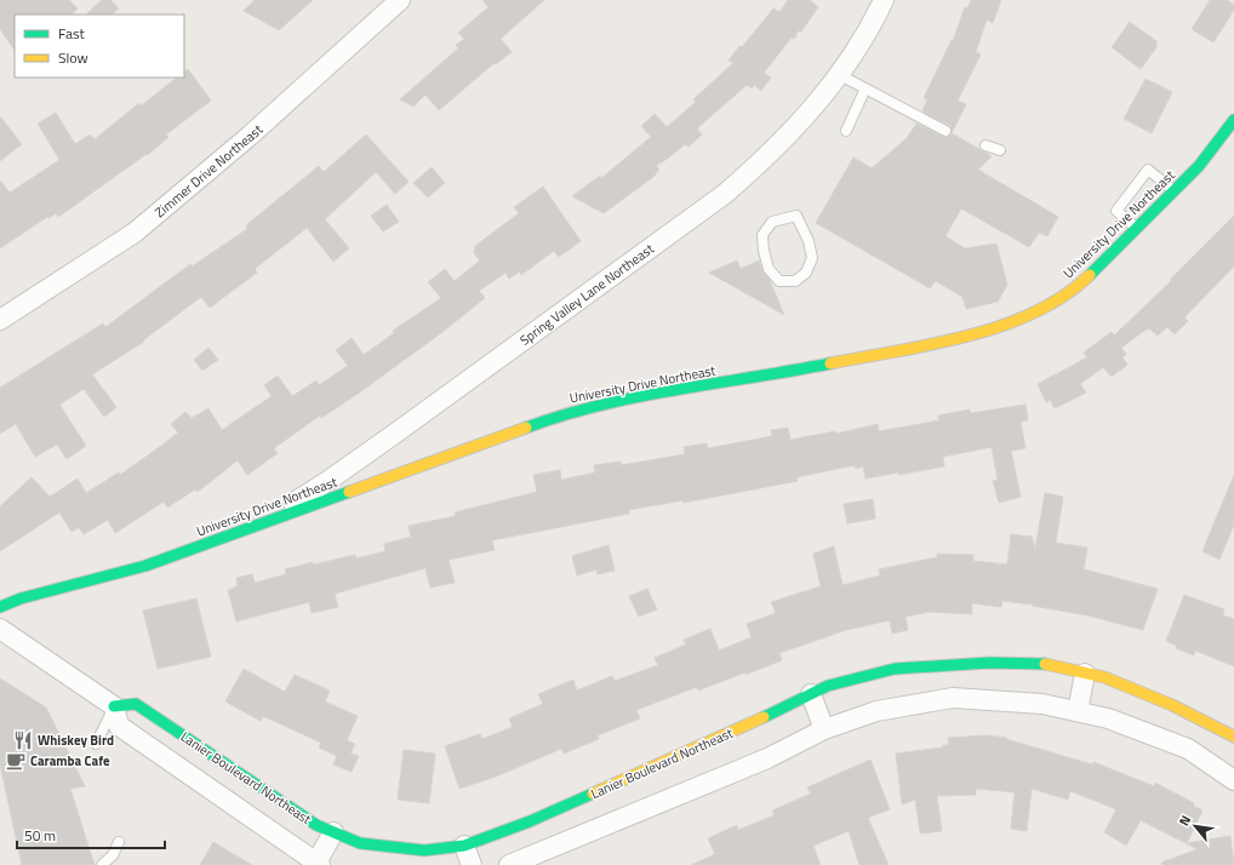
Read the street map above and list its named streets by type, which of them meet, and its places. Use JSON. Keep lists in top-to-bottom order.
{
  "streets": {
    "street": [
      "Zimmer Drive Northeast",
      "University Drive Northeast",
      "Spring Valley Lane Northeast",
      "Lanier Boulevard Northeast"
    ]
  },
  "crossings": [
    ["University Drive Northeast", "Spring Valley Lane Northeast"]
  ],
  "places": {
    "restaurant": ["Whiskey Bird"],
    "cafe": ["Caramba Cafe"]
  },
  "legend": ["Fast", "Slow"],
  "scale_bar": "50 m",
  "north": "top left"
}
